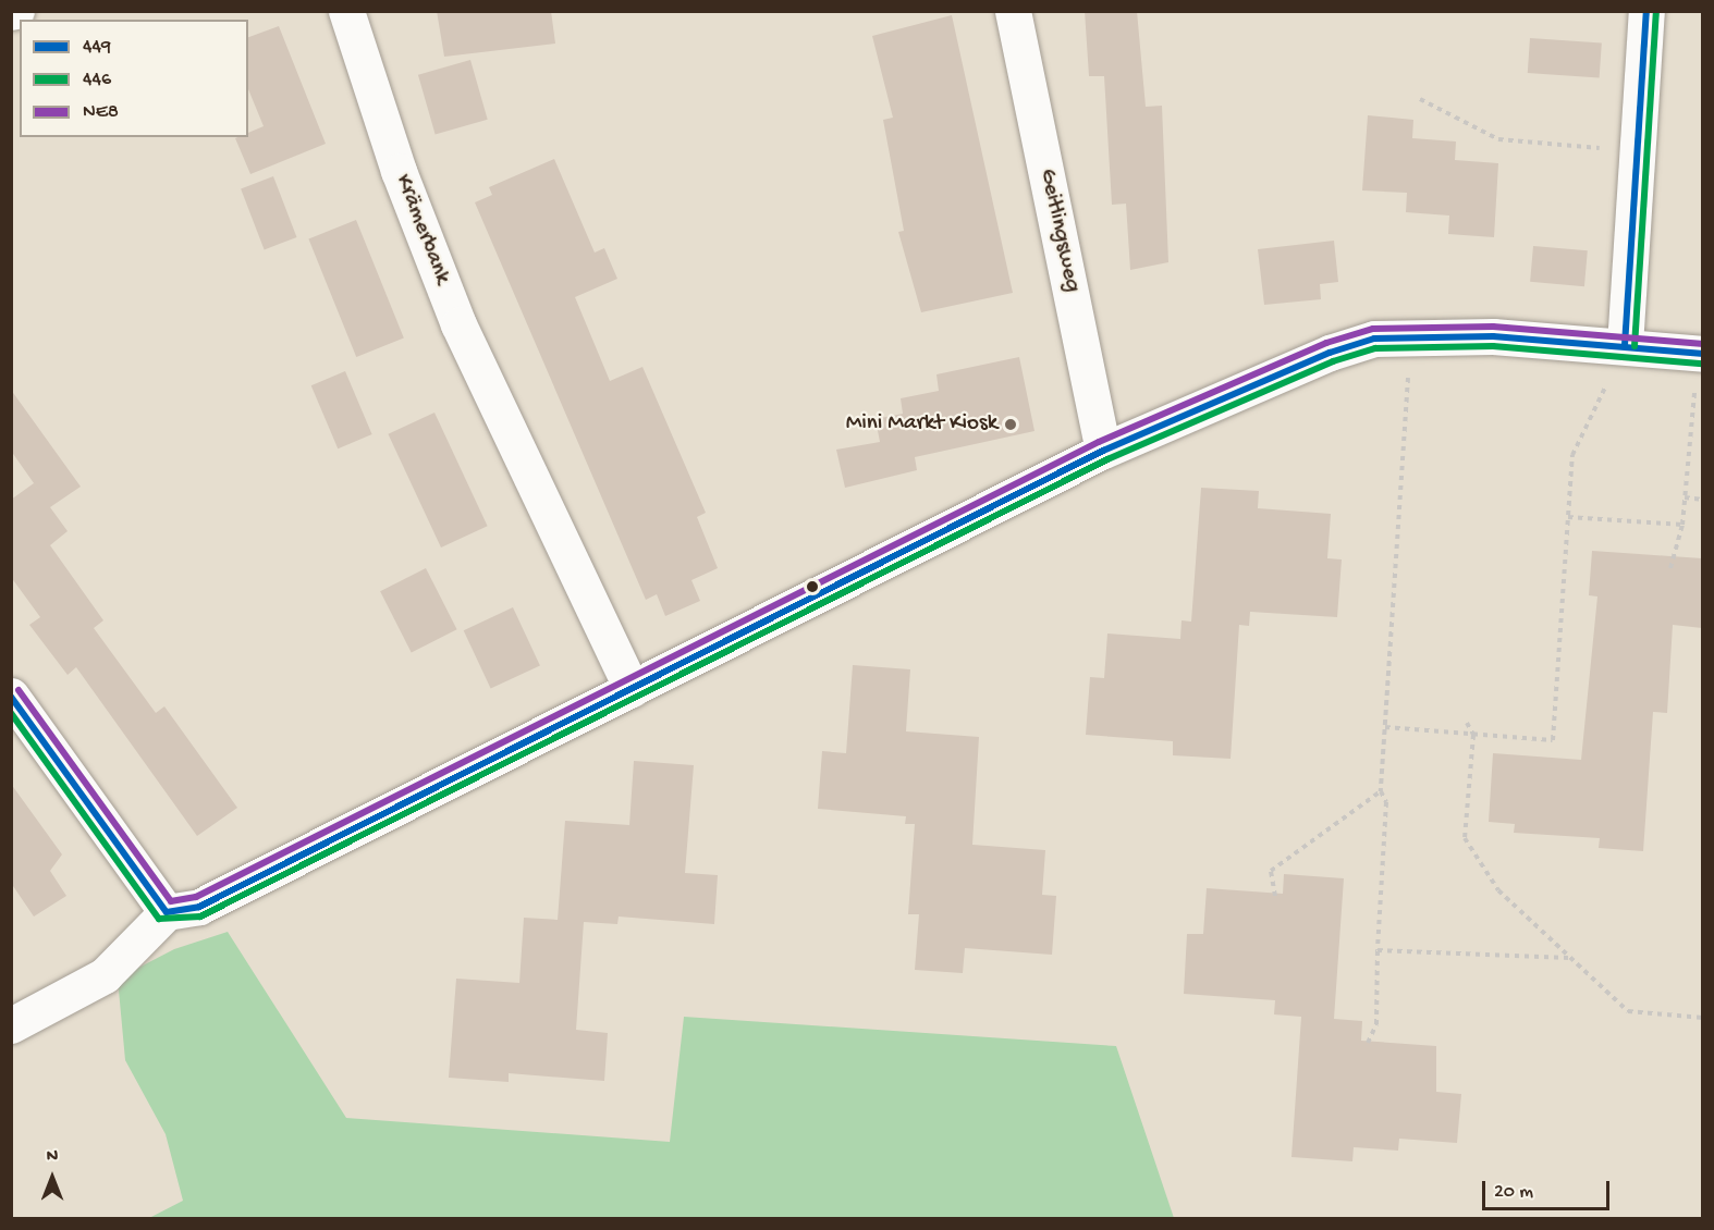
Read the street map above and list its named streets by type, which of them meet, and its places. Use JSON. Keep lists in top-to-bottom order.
{
  "streets": {
    "street": ["Krämerbank", "Geitlingsweg"]
  },
  "places": ["Mini Markt Kiosk"],
  "lines": ["transit line 449", "transit line 446", "transit line NE8"],
  "legend": ["449", "446", "NE8"],
  "scale_bar": "20 m",
  "north": "top"
}
